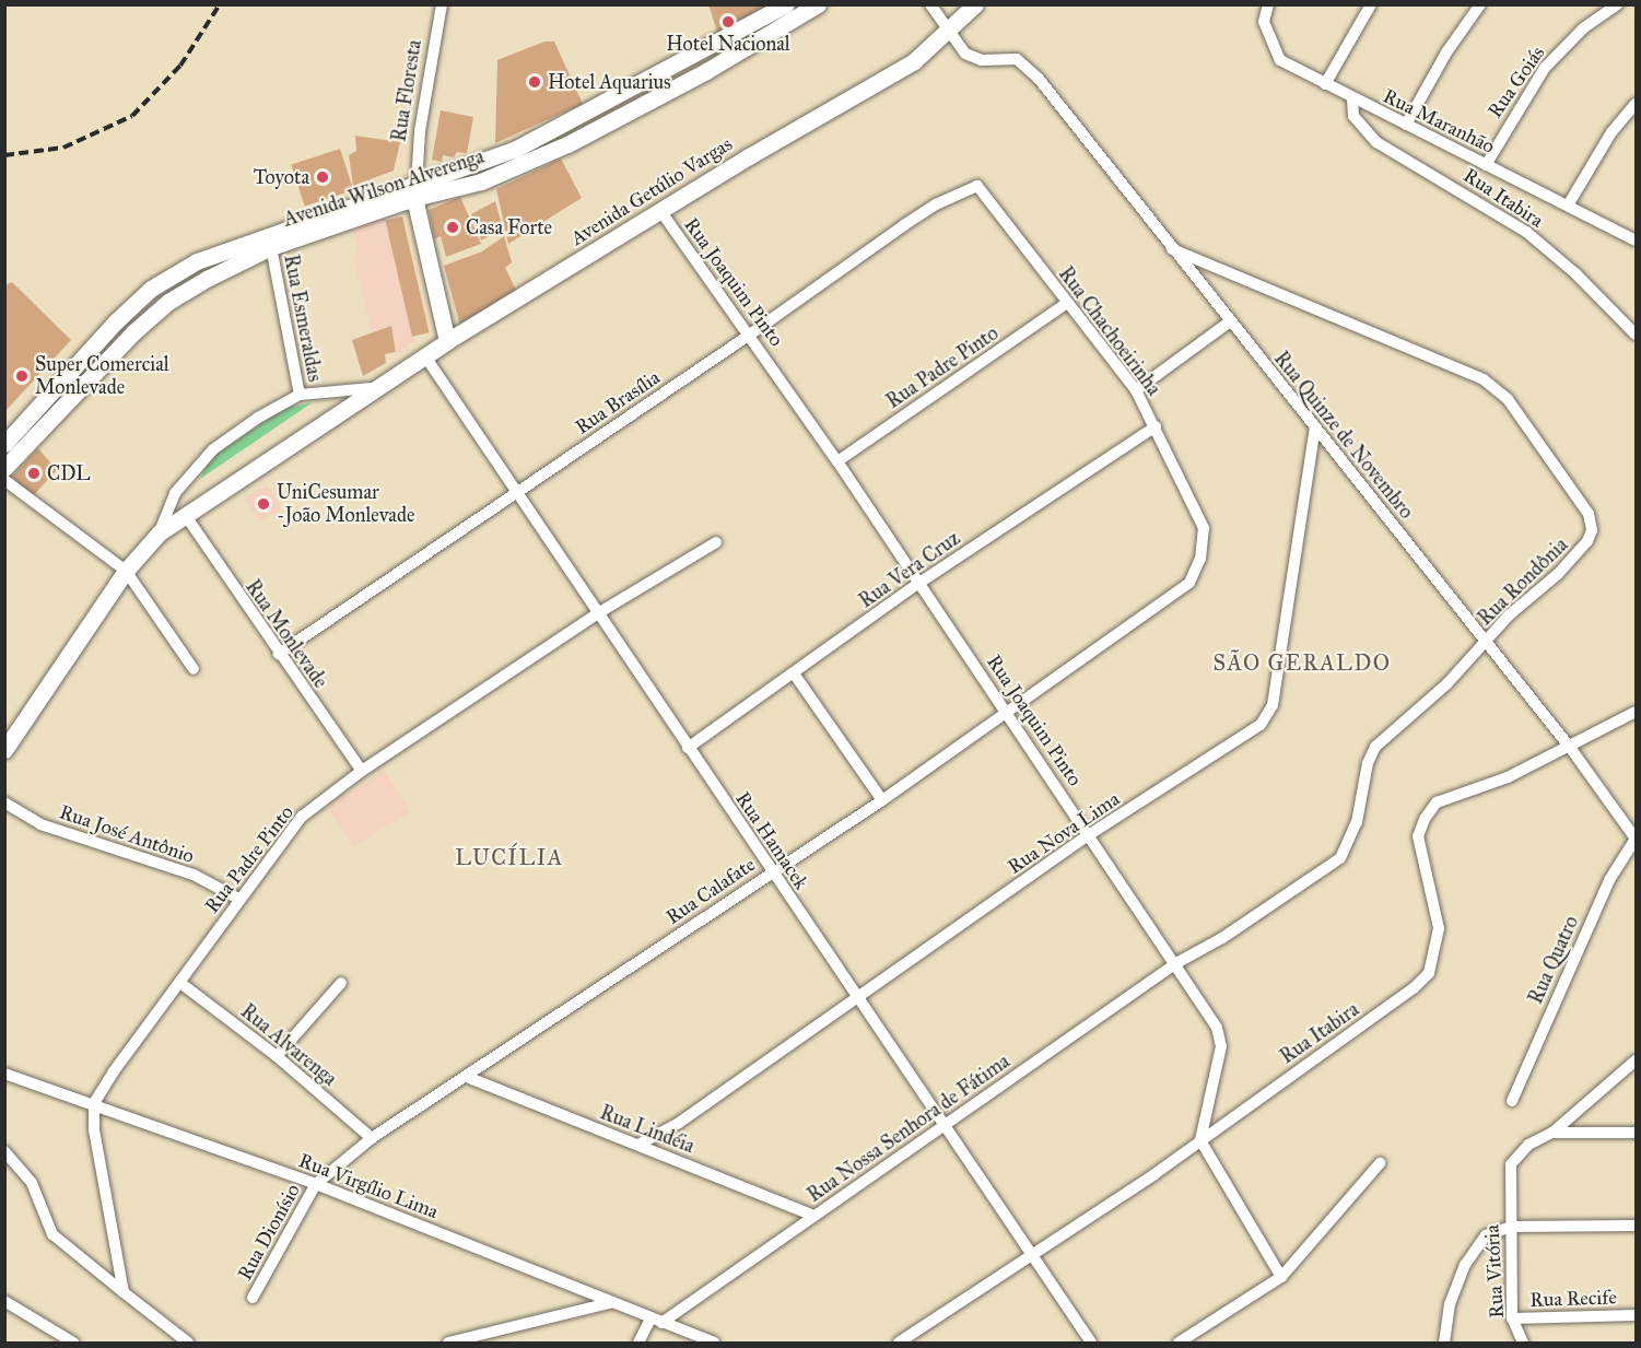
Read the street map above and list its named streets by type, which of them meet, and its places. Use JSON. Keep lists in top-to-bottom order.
{
  "streets": {
    "main road": ["Rua Floresta", "Avenida Wilson Alverenga", "Avenida Getúlio Vargas"],
    "street": [
      "Rua Goiás",
      "Rua Maranhão",
      "Rua Itabira",
      "Rua Joaquim Pinto",
      "Rua Esmeraldas",
      "Rua Chachoeirinha",
      "Rua Padre Pinto",
      "Rua Brasília",
      "Rua Quinze de Novembro",
      "Rua Vera Cruz",
      "Rua Rondônia",
      "Rua Monlevade",
      "Rua Nova Lima",
      "Rua José Antônio",
      "Rua Hamacek",
      "Rua Calafate",
      "Rua Quatro",
      "Rua Alvarenga",
      "Rua Nossa Senhora de Fátima",
      "Rua Lindéia",
      "Rua Virgílio Lima",
      "Rua Dionísio",
      "Rua Vitória",
      "Rua Recife"
    ]
  },
  "crossings": [
    ["Rua Goiás", "Rua Maranhão"],
    ["Rua Floresta", "Avenida Wilson Alverenga"],
    ["Rua Floresta", "Avenida Getúlio Vargas"],
    ["Rua Maranhão", "Rua Itabira"],
    ["Avenida Wilson Alverenga", "Rua Esmeraldas"],
    ["Avenida Getúlio Vargas", "Rua Joaquim Pinto"],
    ["Avenida Getúlio Vargas", "Rua Esmeraldas"],
    ["Avenida Getúlio Vargas", "Rua Quinze de Novembro"],
    ["Avenida Getúlio Vargas", "Rua Monlevade"],
    ["Avenida Getúlio Vargas", "Rua Hamacek"],
    ["Rua Itabira", "Rua Joaquim Pinto"],
    ["Rua Itabira", "Rua Quinze de Novembro"],
    ["Rua Itabira", "Rua Hamacek"],
    ["Rua Joaquim Pinto", "Rua Padre Pinto"],
    ["Rua Joaquim Pinto", "Rua Brasília"],
    ["Rua Joaquim Pinto", "Rua Vera Cruz"],
    ["Rua Joaquim Pinto", "Rua Rondônia"],
    ["Rua Joaquim Pinto", "Rua Nova Lima"],
    ["Rua Joaquim Pinto", "Rua Calafate"],
    ["Rua Joaquim Pinto", "Rua Nossa Senhora de Fátima"],
    ["Rua Chachoeirinha", "Rua Padre Pinto"],
    ["Rua Chachoeirinha", "Rua Brasília"],
    ["Rua Chachoeirinha", "Rua Vera Cruz"],
    ["Rua Chachoeirinha", "Rua Calafate"],
    ["Rua Padre Pinto", "Rua Monlevade"],
    ["Rua Padre Pinto", "Rua José Antônio"],
    ["Rua Padre Pinto", "Rua Hamacek"],
    ["Rua Padre Pinto", "Rua Alvarenga"],
    ["Rua Padre Pinto", "Rua Virgílio Lima"],
    ["Rua Brasília", "Rua Monlevade"],
    ["Rua Brasília", "Rua Hamacek"],
    ["Rua Quinze de Novembro", "Rua Rondônia"],
    ["Rua Quinze de Novembro", "Rua Nova Lima"],
    ["Rua Quinze de Novembro", "Rua Quatro"],
    ["Rua Vera Cruz", "Rua Hamacek"],
    ["Rua Rondônia", "Rua Nossa Senhora de Fátima"],
    ["Rua Nova Lima", "Rua Hamacek"],
    ["Rua Nova Lima", "Rua Lindéia"],
    ["Rua Hamacek", "Rua Calafate"],
    ["Rua Hamacek", "Rua Nossa Senhora de Fátima"],
    ["Rua Calafate", "Rua Alvarenga"],
    ["Rua Calafate", "Rua Lindéia"],
    ["Rua Calafate", "Rua Virgílio Lima"],
    ["Rua Calafate", "Rua Dionísio"],
    ["Rua Nossa Senhora de Fátima", "Rua Lindéia"],
    ["Rua Nossa Senhora de Fátima", "Rua Virgílio Lima"],
    ["Rua Virgílio Lima", "Rua Dionísio"],
    ["Rua Vitória", "Rua Recife"]
  ],
  "districts": ["SÃO GERALDO", "LUCÍLIA"],
  "places": [
    "Hotel Nacional",
    "Hotel Aquarius",
    "Toyota",
    "Casa Forte",
    "Super Comercial Monlevade",
    "CDL",
    "UniCesumar -João Monlevade"
  ]
}
